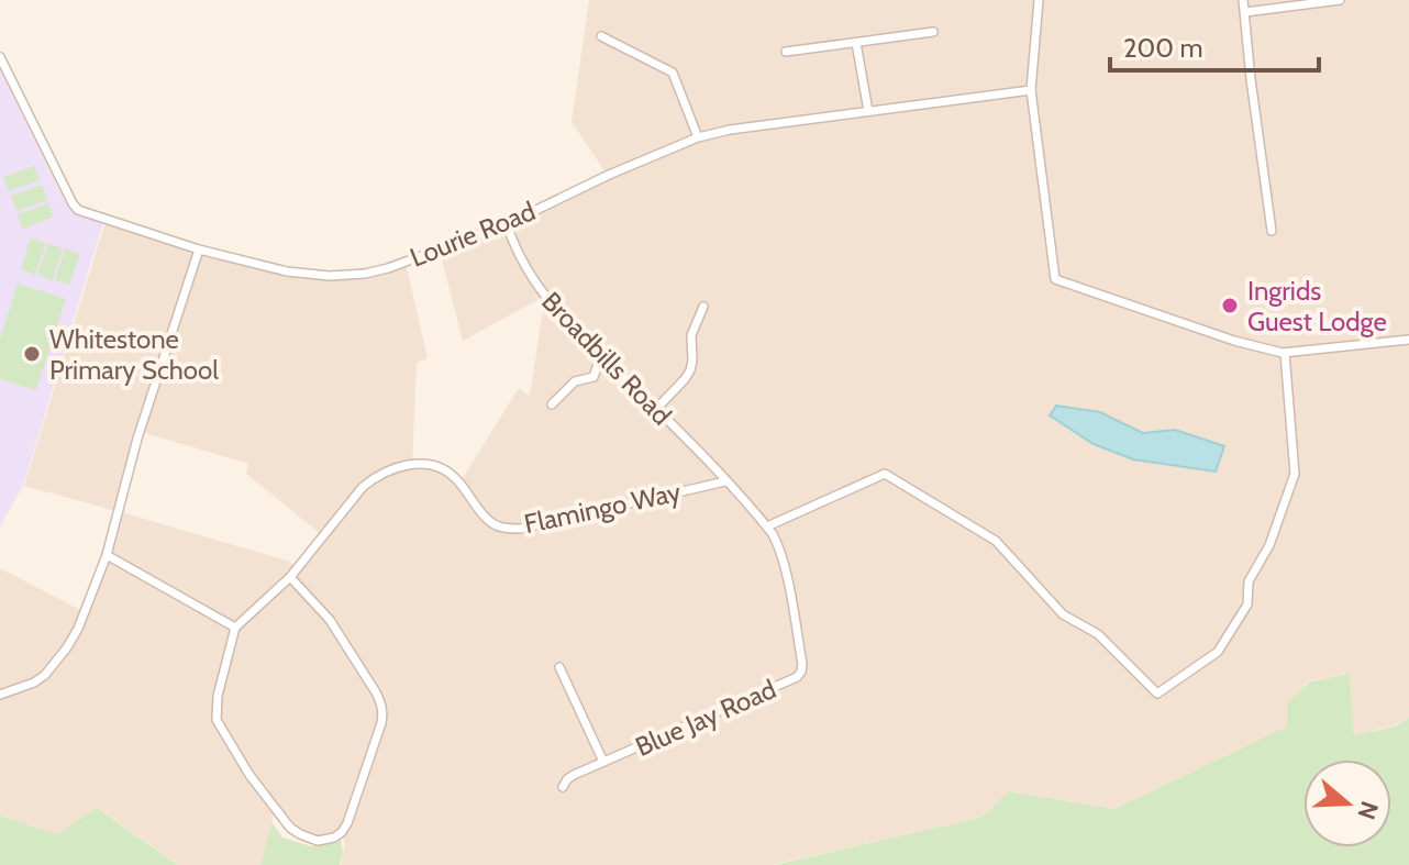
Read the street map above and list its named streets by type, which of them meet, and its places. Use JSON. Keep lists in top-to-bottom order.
{
  "streets": {
    "street": [
      "Lourie Road",
      "Broadbills Road",
      "Flamingo Way",
      "Blue Jay Road"
    ]
  },
  "crossings": [
    ["Lourie Road", "Broadbills Road"],
    ["Broadbills Road", "Flamingo Way"],
    ["Broadbills Road", "Blue Jay Road"],
    ["Flamingo Way", "Blue Jay Road"]
  ],
  "places": ["Ingrids Guest Lodge", "Whitestone Primary School"],
  "scale_bar": "200 m",
  "north": "right"
}
